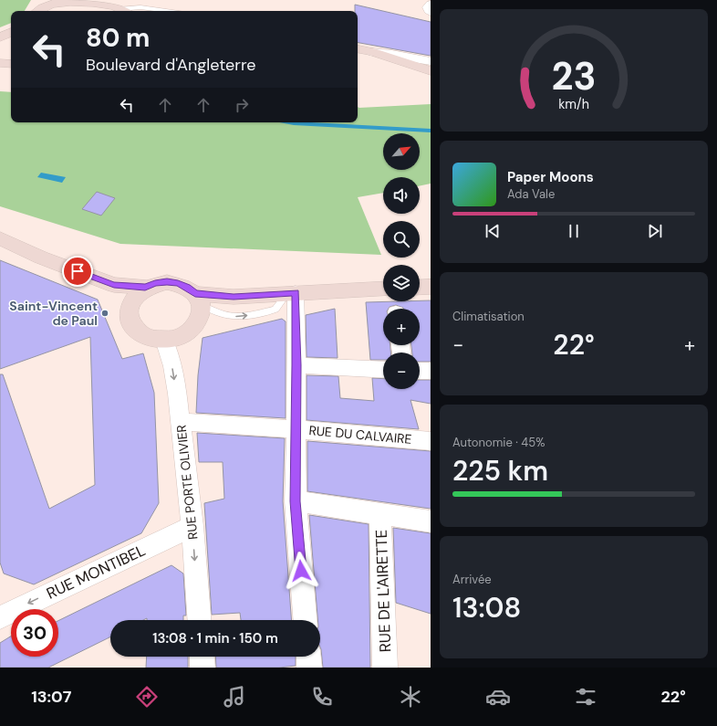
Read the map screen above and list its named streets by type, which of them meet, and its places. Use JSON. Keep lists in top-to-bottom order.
{
  "streets": {
    "street": [
      "RUE DU CALVAIRE",
      "RUE PORTE OLIVIER",
      "RUE MONTIBEL",
      "RUE DE L'AIRETTE"
    ]
  },
  "crossings": [
    ["RUE DU CALVAIRE", "RUE PORTE OLIVIER"],
    ["RUE PORTE OLIVIER", "RUE MONTIBEL"]
  ],
  "one_way": ["RUE MONTIBEL"],
  "places": ["Saint-Vincent de Paul"],
  "north": "top right",
  "page": {
    "turn": ["80 m", "Boulevard d'Angleterre"],
    "map_buttons": ["+", "−"],
    "song": ["Paper Moons", "Ada Vale"],
    "tile": [
      "Climatisation",
      ["Autonomie · 45%", "225 km"],
      ["Arrivée", "13:08"]
    ],
    "heat": ["−", "22°", "+"],
    "limit": "30",
    "trip": "13:08 · 1 min · 150 m",
    "tabs": ["13:07", "22°"],
    "gauge": ["23", "km/h"]
  }
}
